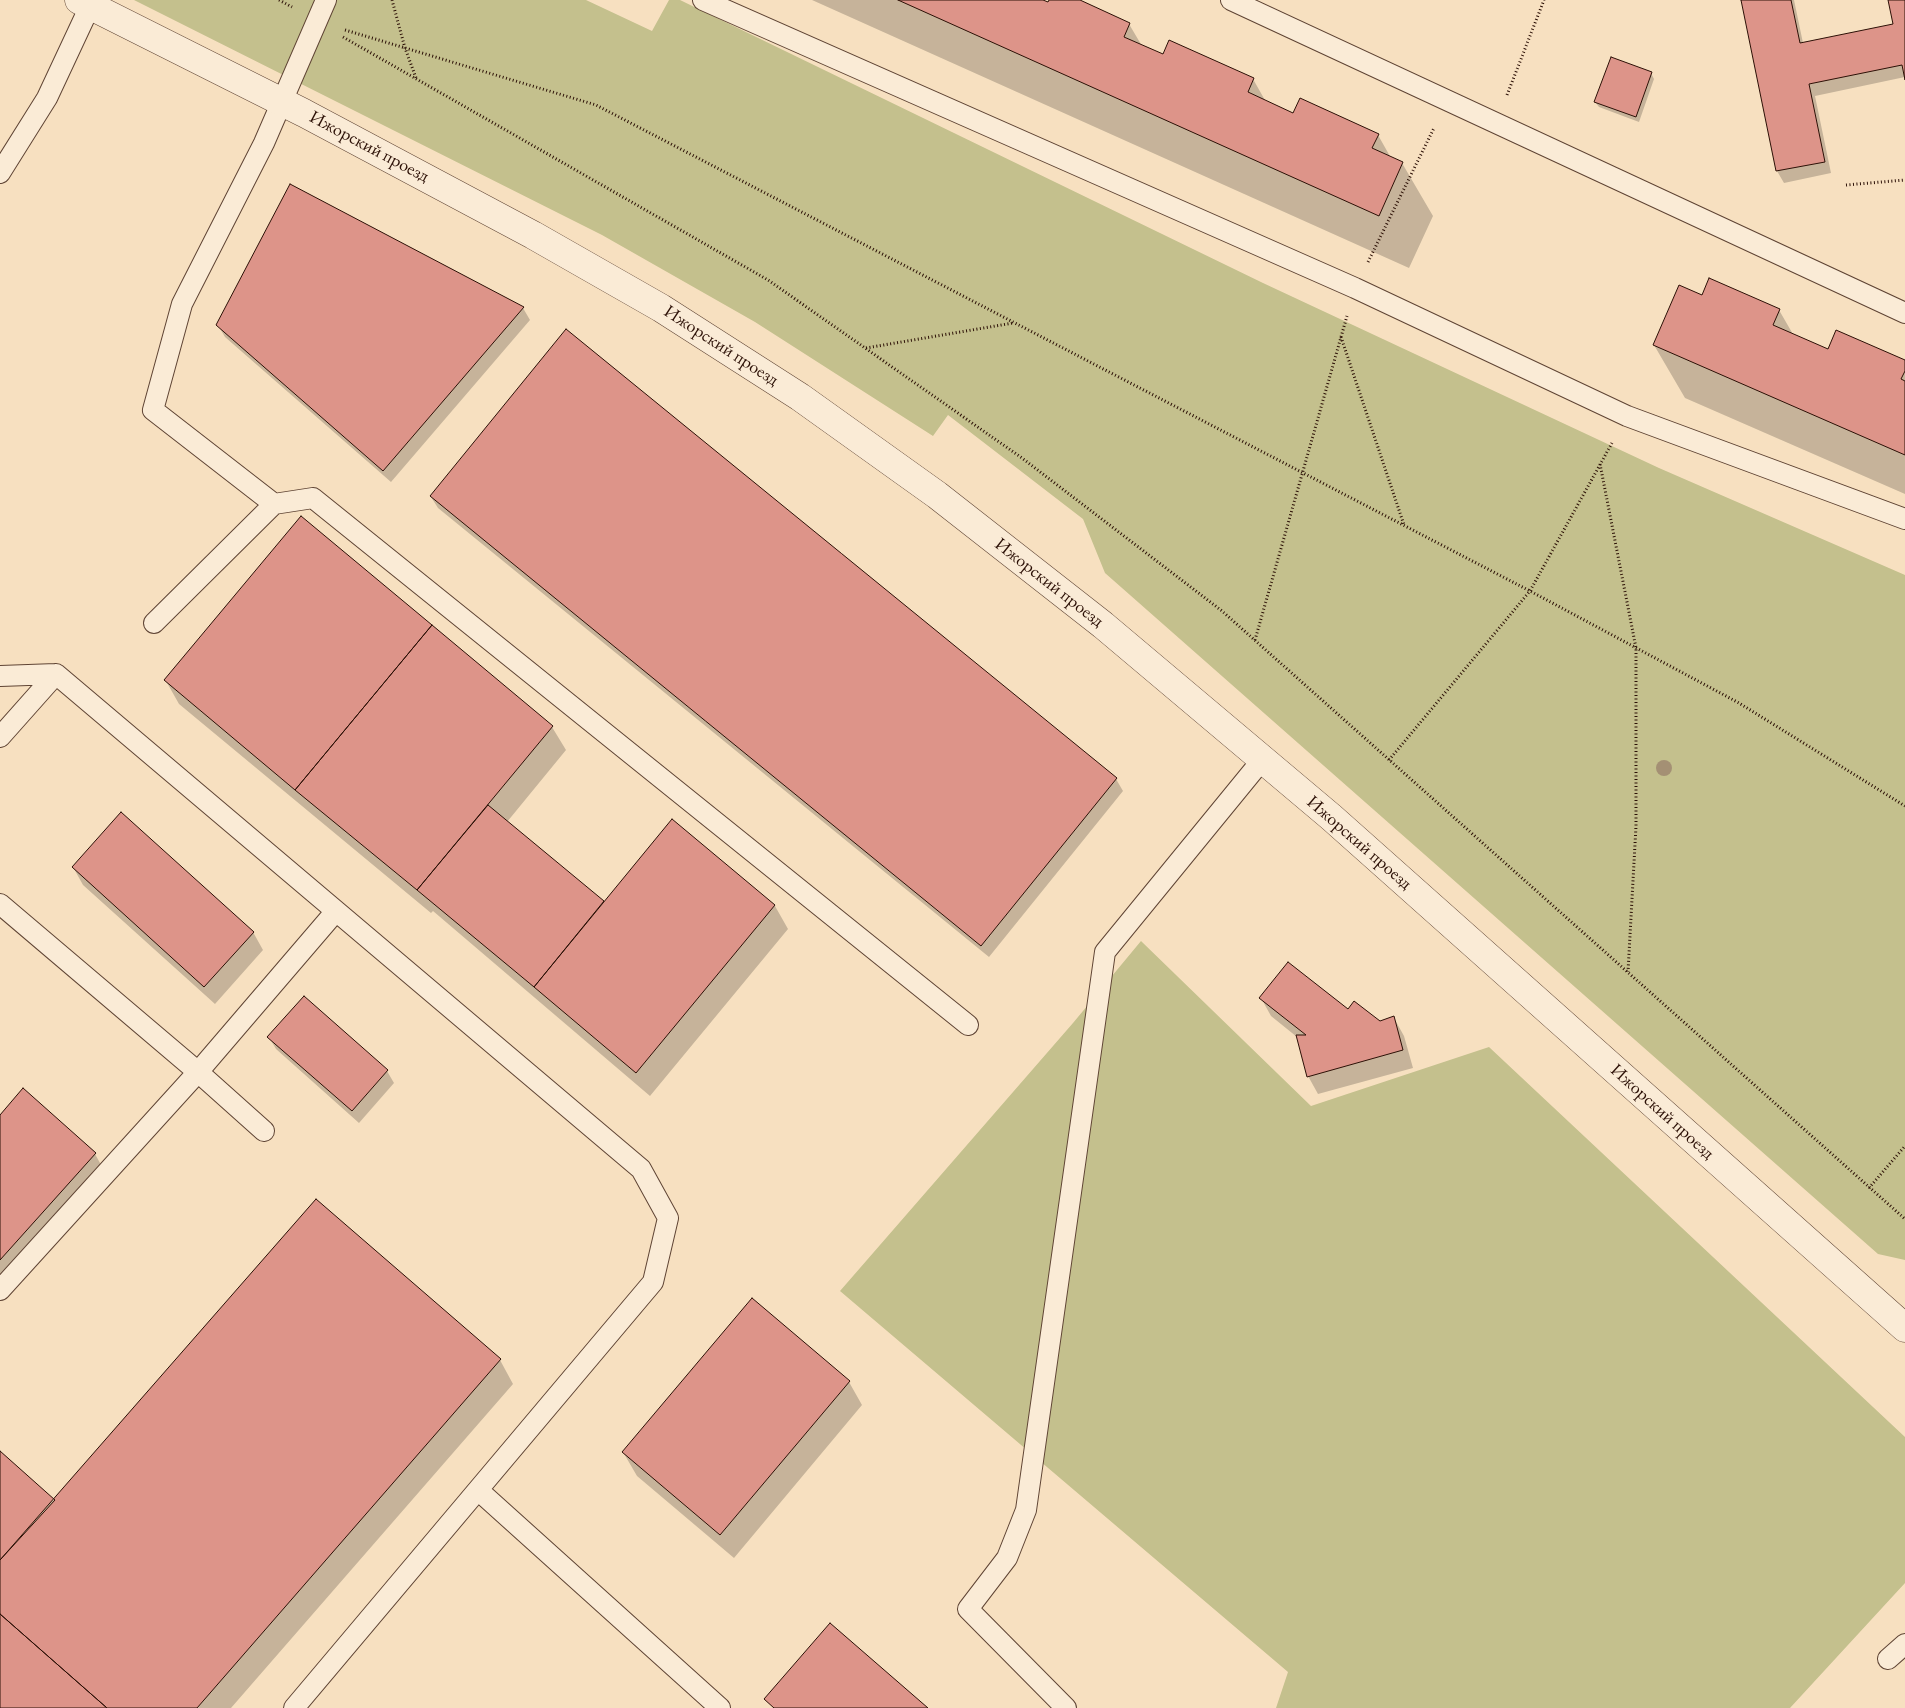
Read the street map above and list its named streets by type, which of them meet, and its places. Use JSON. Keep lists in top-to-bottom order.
{
  "streets": {
    "street": ["Ижорский проезд"]
  }
}
